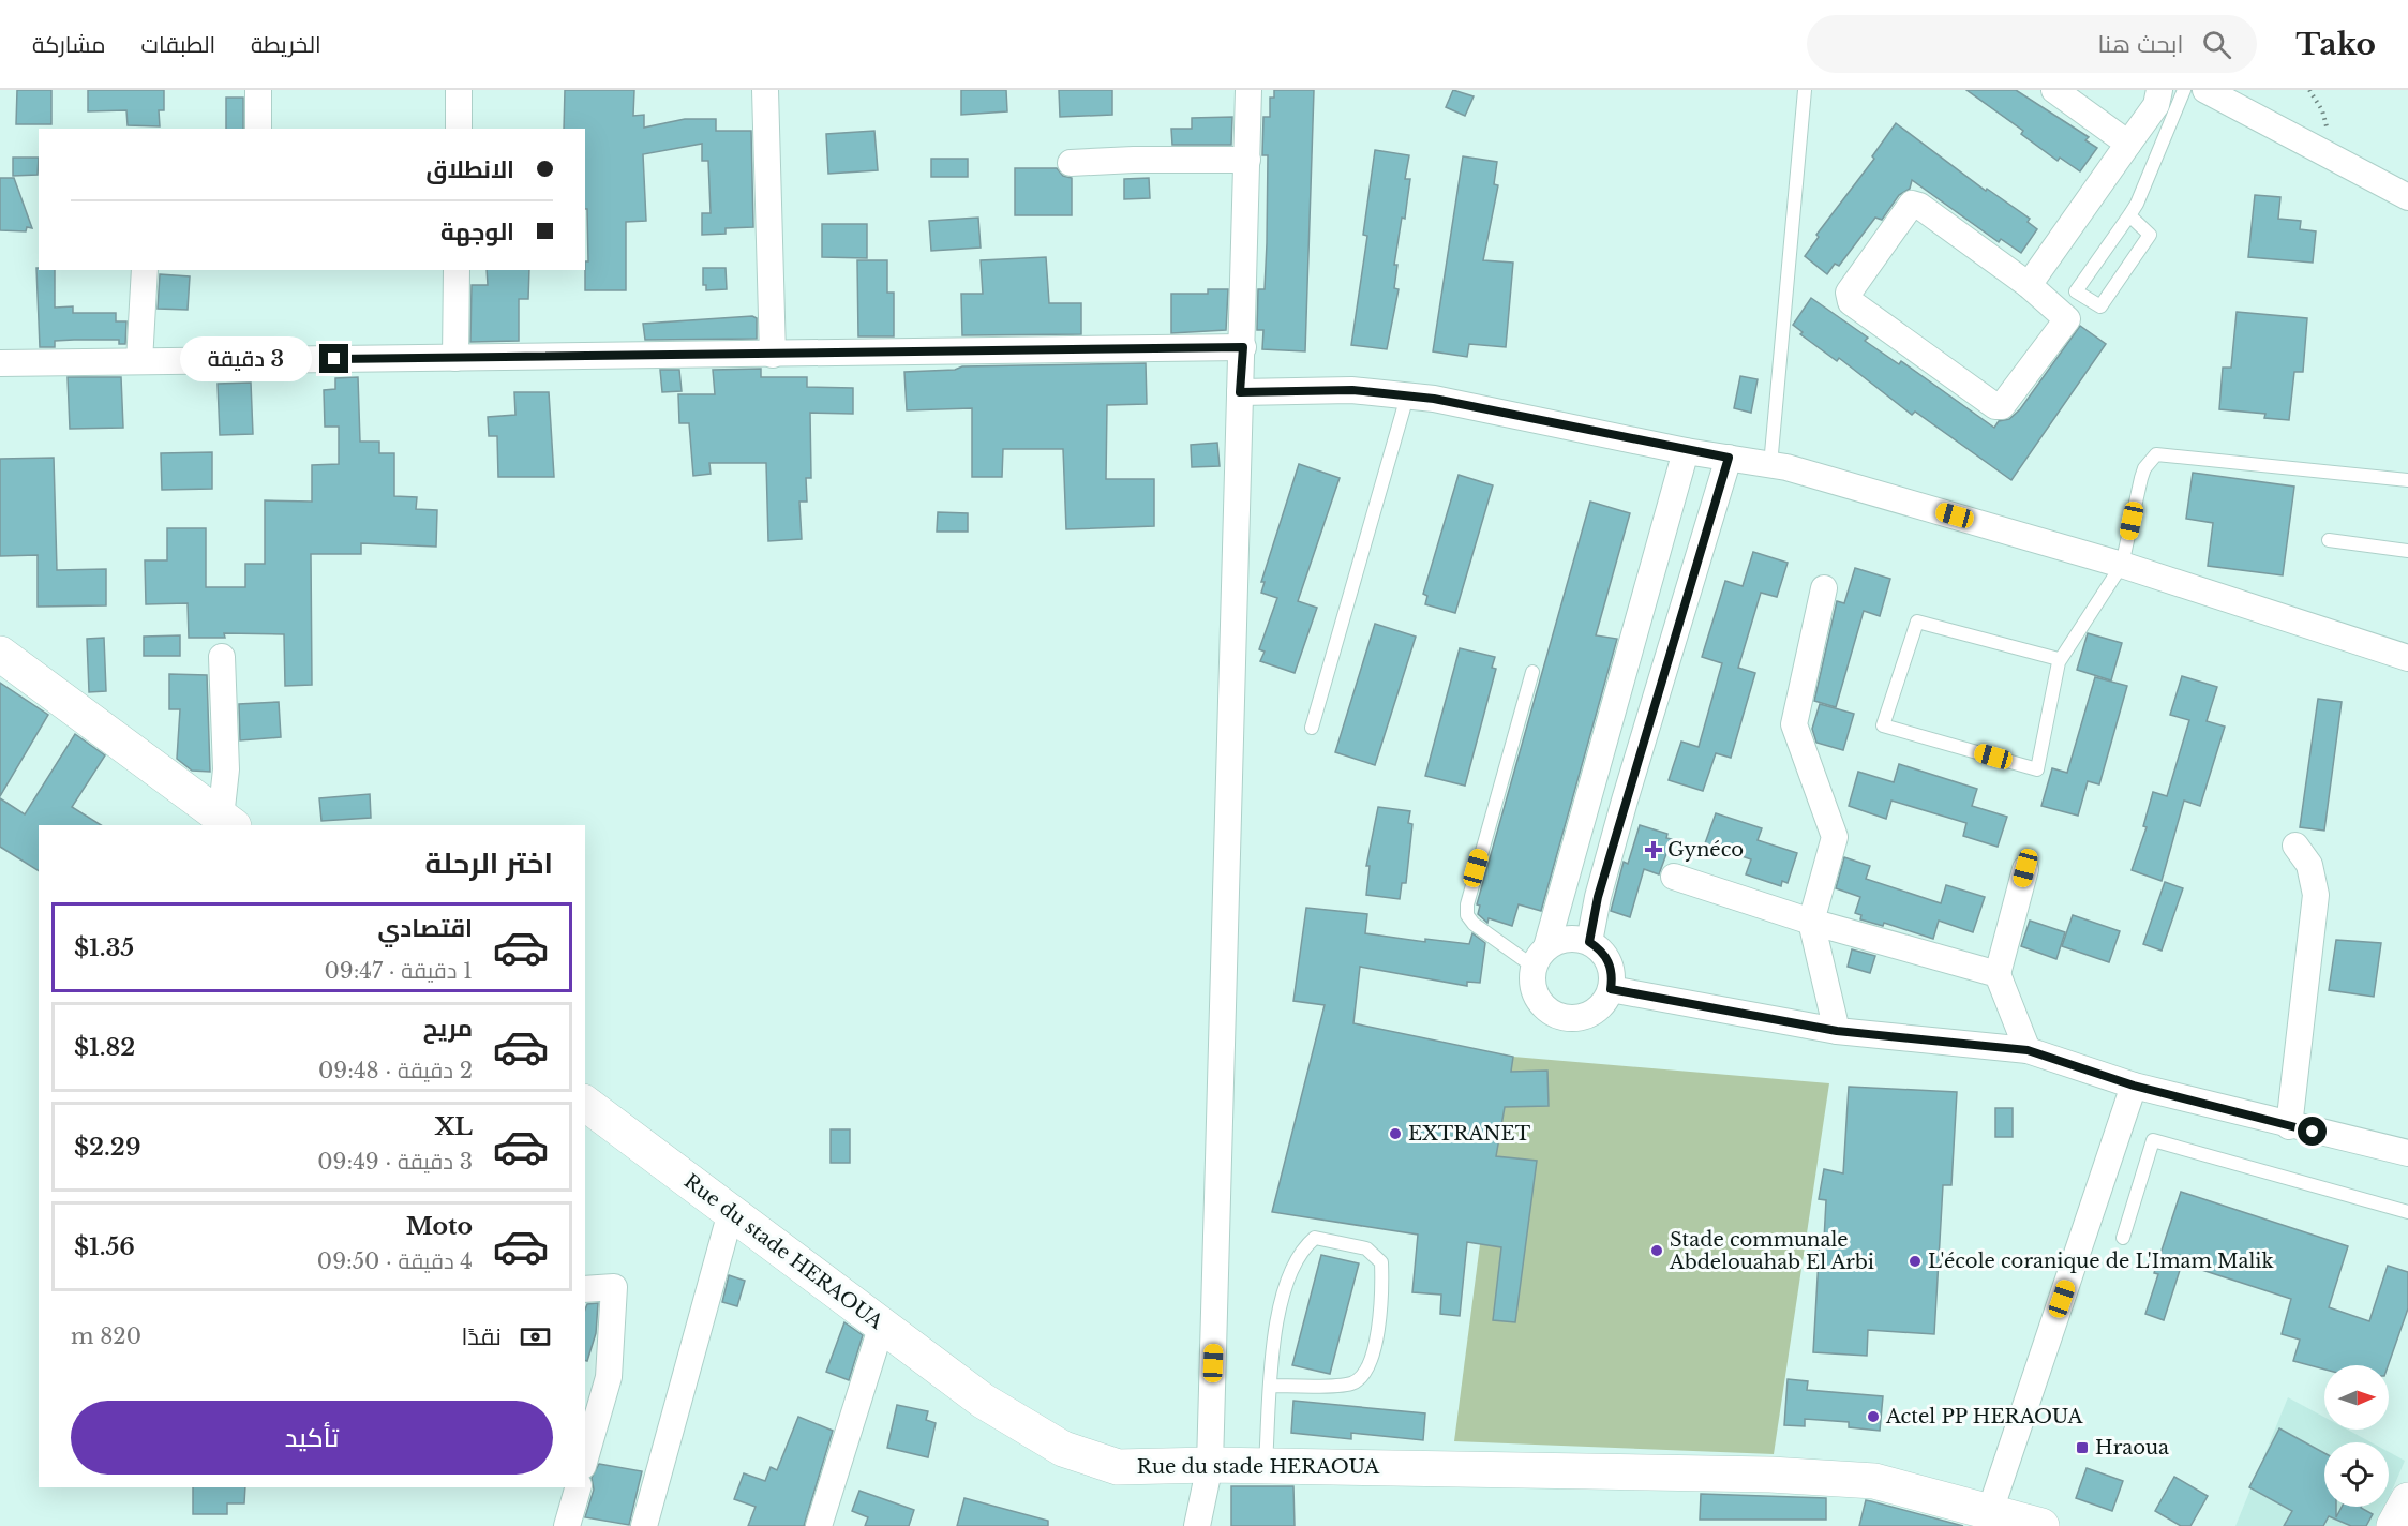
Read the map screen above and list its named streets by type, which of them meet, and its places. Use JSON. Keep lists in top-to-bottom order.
{
  "streets": {
    "street": ["Rue du stade HERAOUA"]
  },
  "places": {
    "health": ["Gynéco"],
    "other": [
      "EXTRANET",
      "Stade communale Abdelouahab El Arbi",
      "L'école coranique de L'Imam Malik",
      "Actel PP HERAOUA"
    ],
    "transit": ["Hraoua"]
  },
  "north": "right",
  "page": {
    "header": "Tako",
    "search": "ابحث هنا",
    "nav": ["الخريطة", "الطبقات", "مشاركة"],
    "banner": ["الانطلاق", "الوجهة"],
    "bubble": "3 دقيقة",
    "heading": "اختر الرحلة",
    "list": [
      {
        "name": "اقتصادي",
        "note": "1 دقيقة · 09:47",
        "value": "$1.35"
      },
      {
        "name": "مريح",
        "note": "2 دقيقة · 09:48",
        "value": "$1.82"
      },
      {
        "name": "XL",
        "note": "3 دقيقة · 09:49",
        "value": "$2.29"
      },
      {
        "name": "Moto",
        "note": "4 دقيقة · 09:50",
        "value": "$1.56"
      }
    ],
    "pay": ["نقدًا", "820 m"],
    "buttons": "تأكيد"
  }
}
